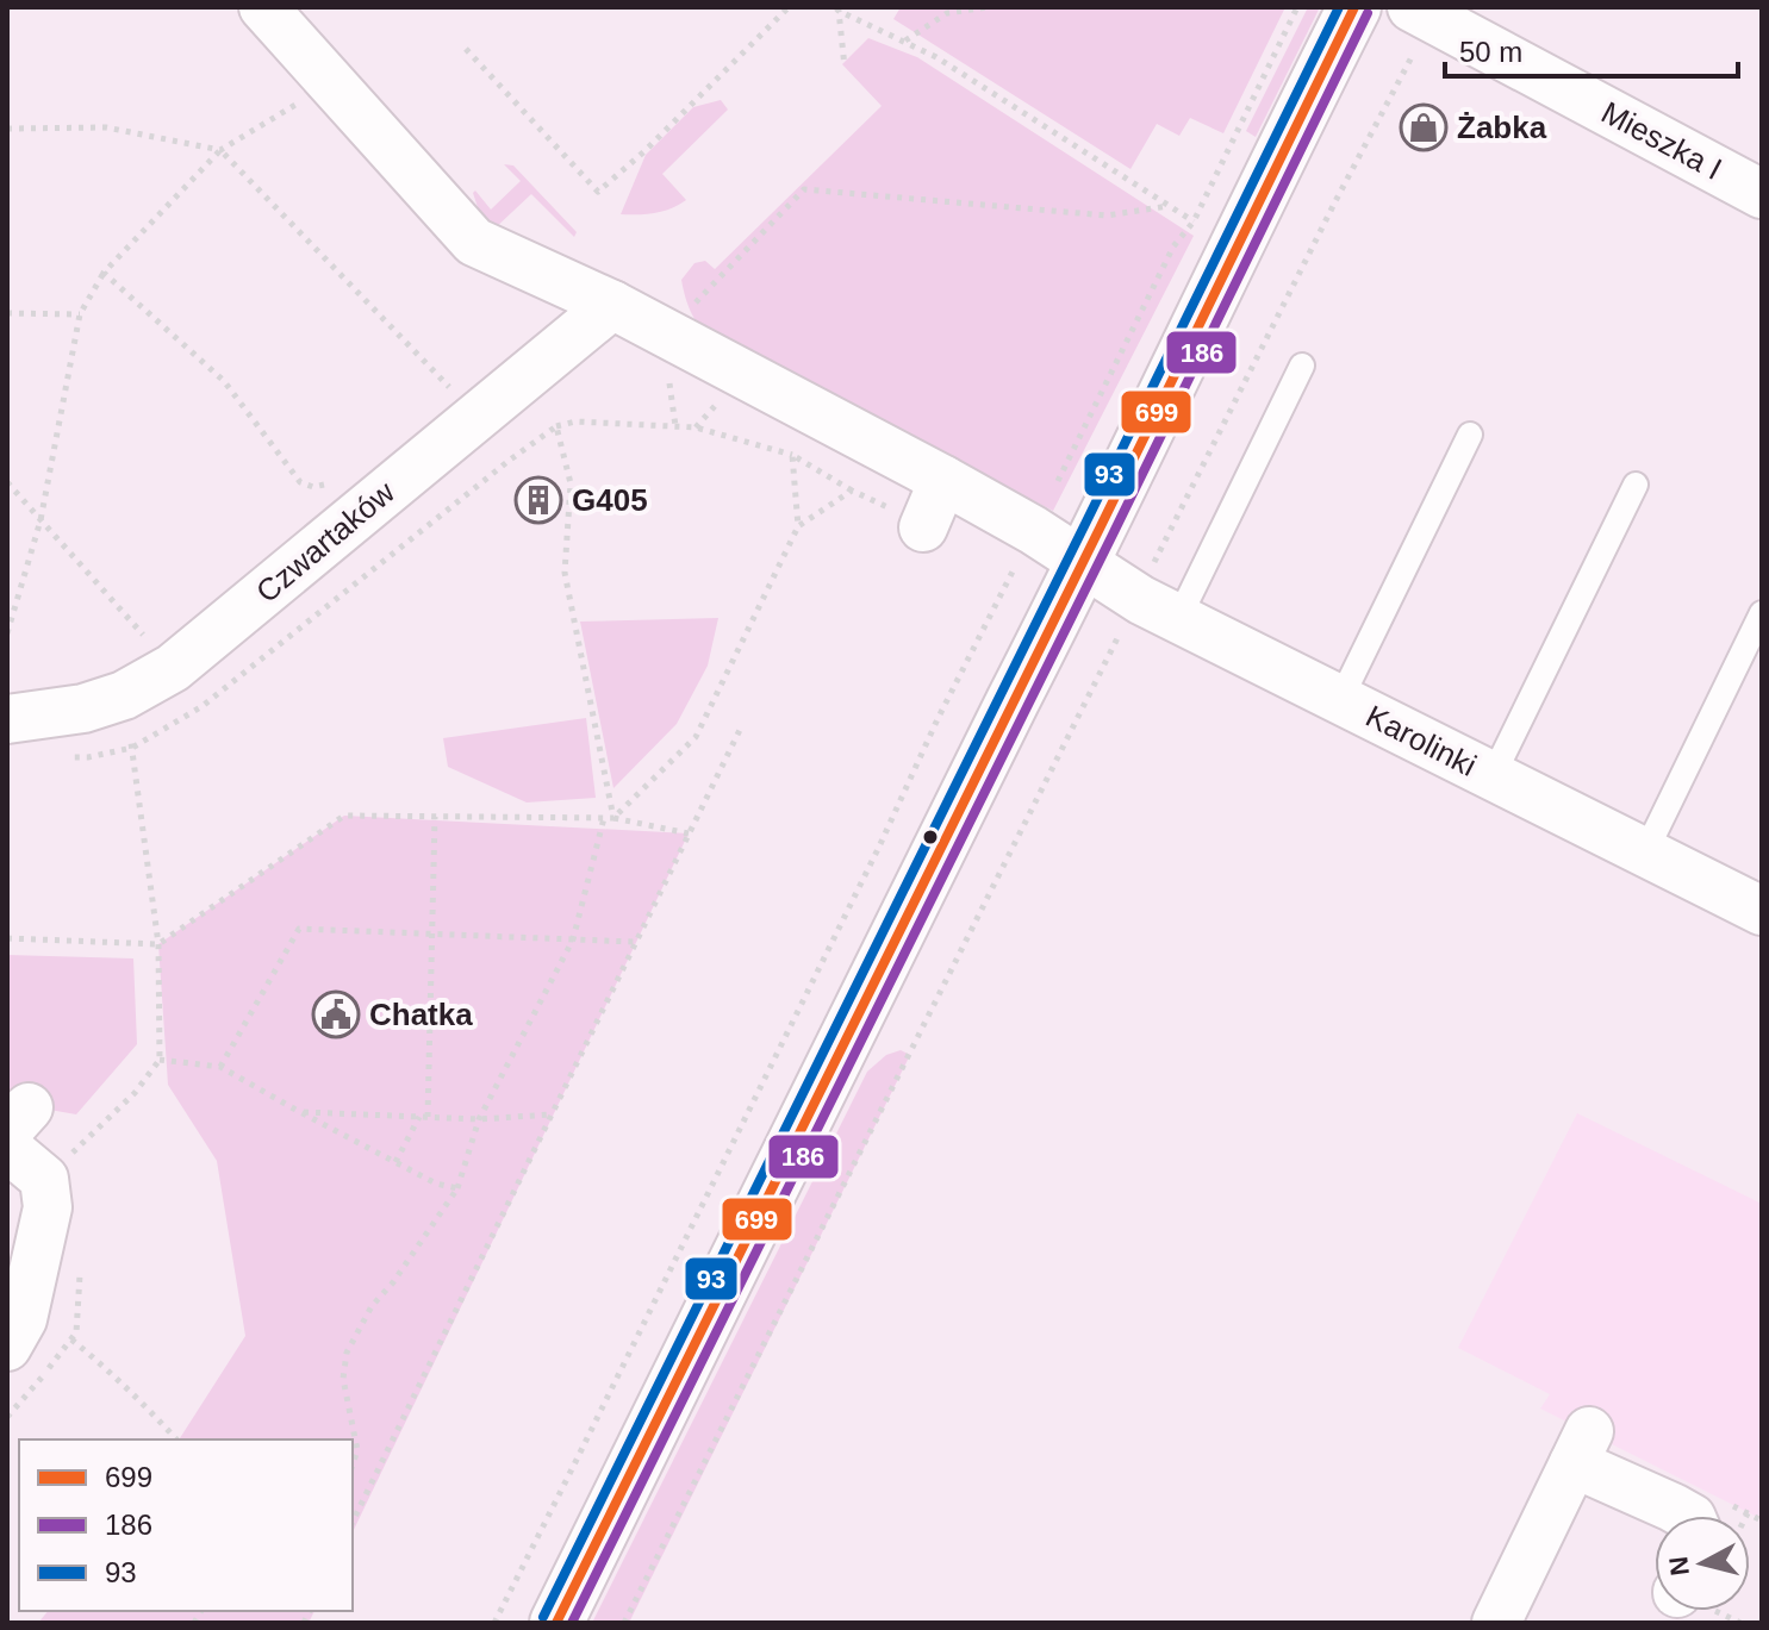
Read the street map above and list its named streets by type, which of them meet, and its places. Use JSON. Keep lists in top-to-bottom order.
{
  "streets": {
    "street": ["Mieszka I", "Czwartaków", "Karolinki"]
  },
  "places": {
    "shop": ["Żabka"],
    "building": ["G405"],
    "public building": ["Chatka"]
  },
  "lines": ["transit line 699", "transit line 93", "transit line 186"],
  "legend": ["699", "186", "93"],
  "scale_bar": "50 m",
  "north": "left"
}
